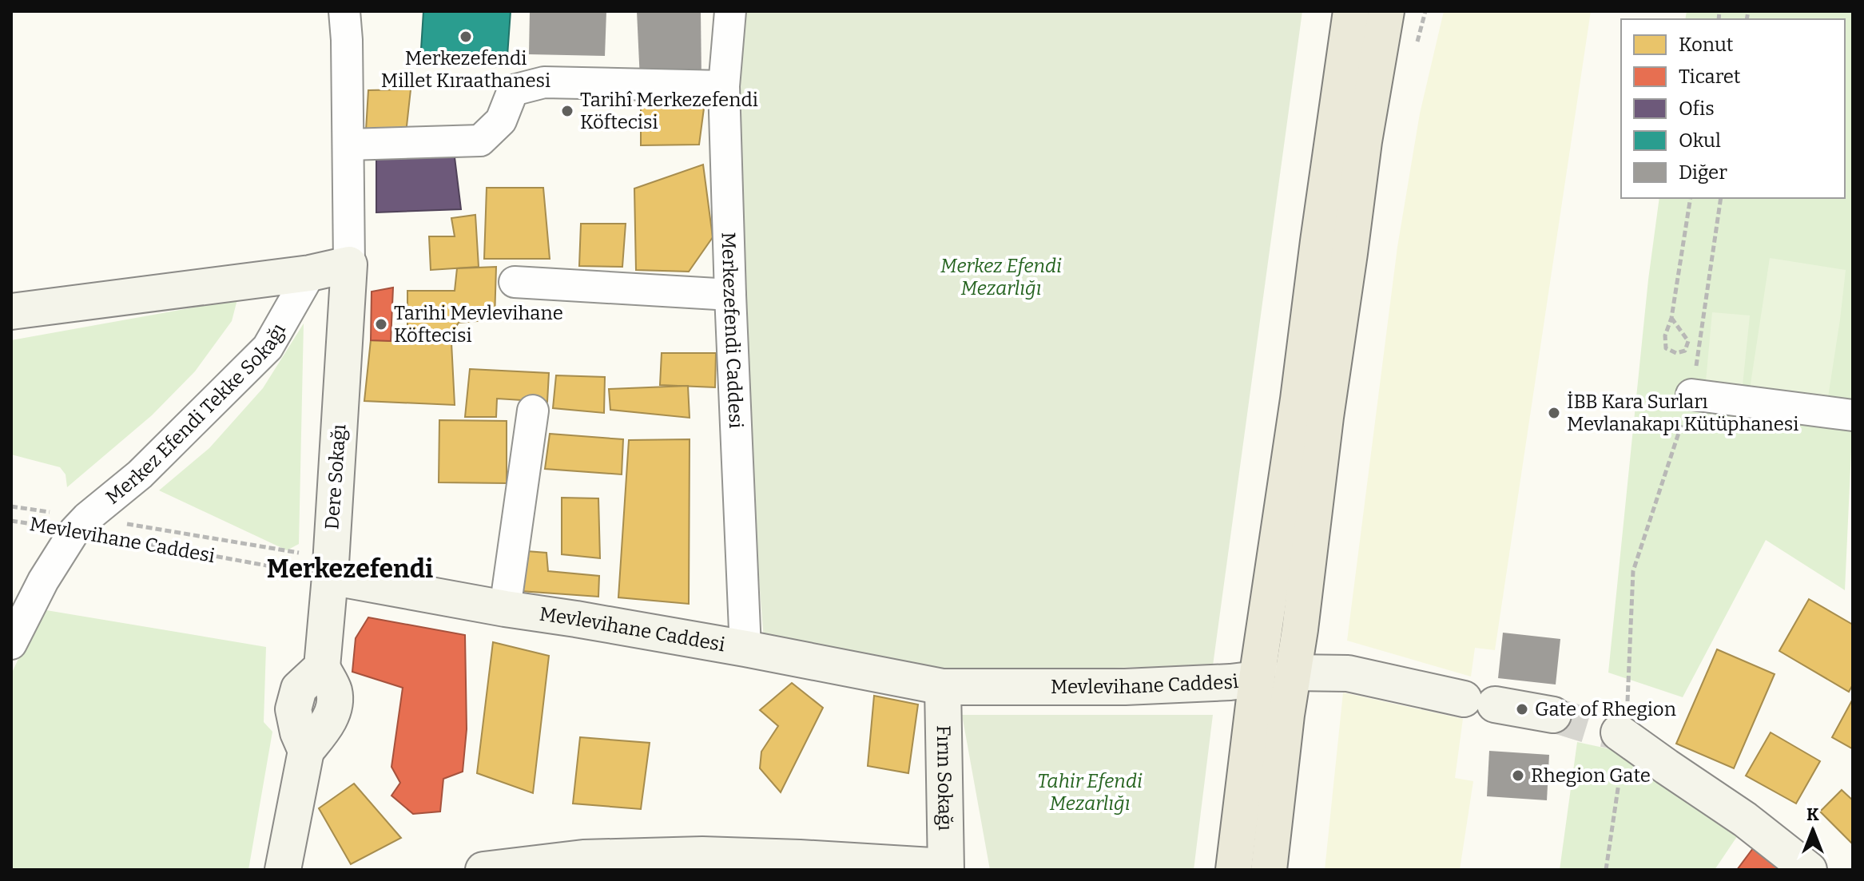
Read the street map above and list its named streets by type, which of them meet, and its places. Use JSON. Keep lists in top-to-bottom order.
{
  "streets": {
    "street": [
      "Merkezefendi Caddesi",
      "Merkez Efendi Tekke Sokağı",
      "Dere Sokağı",
      "Mevlevihane Caddesi",
      "Fırın Sokağı"
    ]
  },
  "crossings": [
    ["Merkezefendi Caddesi", "Mevlevihane Caddesi"],
    ["Merkez Efendi Tekke Sokağı", "Mevlevihane Caddesi"],
    ["Dere Sokağı", "Mevlevihane Caddesi"],
    ["Mevlevihane Caddesi", "Fırın Sokağı"]
  ],
  "districts": ["Merkezefendi"],
  "parks": ["Merkez Efendi Mezarlığı", "Tahir Efendi Mezarlığı"],
  "places": [
    "Merkezefendi Millet Kıraathanesi",
    "Tarihî Merkezefendi Köftecisi",
    "Tarihi Mevlevihane Köftecisi",
    "İBB Kara Surları Mevlanakapı Kütüphanesi",
    "Gate of Rhegion",
    "Rhegion Gate"
  ],
  "legend": [
    "Konut",
    "Ticaret",
    "Ofis",
    "Okul",
    "Diğer"
  ],
  "north": "top"
}
